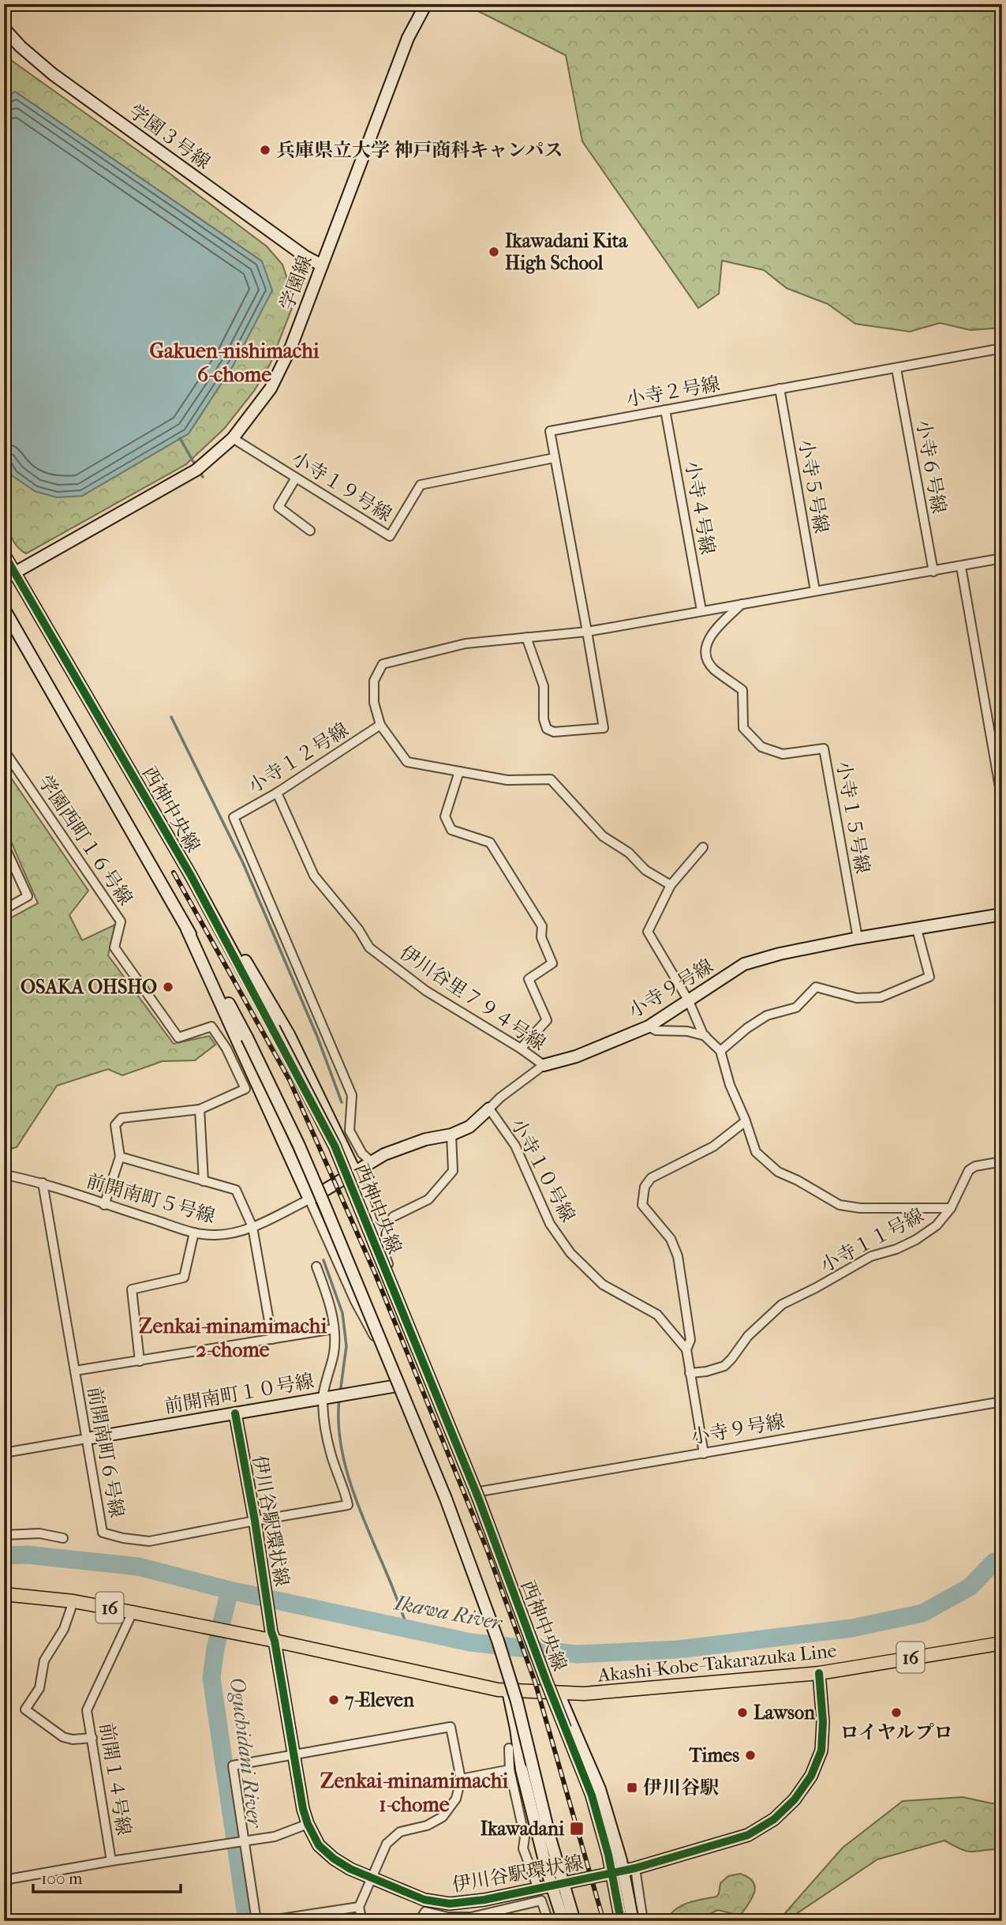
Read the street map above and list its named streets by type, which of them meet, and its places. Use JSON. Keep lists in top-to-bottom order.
{
  "streets": {
    "main road": ["16", "Akashi-Kobe-Takarazuka Line"],
    "street": [
      "学園３号線",
      "学園線",
      "小寺２号線",
      "小寺６号線",
      "小寺１９号線",
      "小寺５号線",
      "小寺４号線",
      "小寺１２号線",
      "西神中央線",
      "小寺１５号線",
      "学園西町１６号線",
      "小寺９号線",
      "伊川谷里７９４号線",
      "小寺１０号線",
      "前開南町５号線",
      "小寺１１号線",
      "前開南町１０号線",
      "前開南町６号線",
      "伊川谷駅環状線",
      "前開１４号線"
    ]
  },
  "crossings": [
    ["学園３号線", "学園線"],
    ["学園線", "小寺１９号線"],
    ["学園線", "西神中央線"],
    ["小寺２号線", "小寺６号線"],
    ["小寺２号線", "小寺１９号線"],
    ["小寺２号線", "小寺５号線"],
    ["小寺２号線", "小寺４号線"],
    ["小寺１２号線", "小寺９号線"],
    ["小寺１２号線", "伊川谷里７９４号線"],
    ["西神中央線", "小寺９号線"],
    ["西神中央線", "Akashi-Kobe-Takarazuka Line"],
    ["小寺１５号線", "小寺９号線"],
    ["小寺９号線", "伊川谷里７９４号線"],
    ["小寺９号線", "小寺１０号線"],
    ["小寺９号線", "前開南町５号線"],
    ["前開南町５号線", "前開南町６号線"],
    ["前開南町１０号線", "前開南町６号線"],
    ["前開南町１０号線", "伊川谷駅環状線"],
    ["前開南町６号線", "伊川谷駅環状線"],
    ["伊川谷駅環状線", "16"],
    ["伊川谷駅環状線", "Akashi-Kobe-Takarazuka Line"],
    ["16", "Akashi-Kobe-Takarazuka Line"],
    ["16", "前開１４号線"]
  ],
  "districts": ["Gakuen-nishimachi 6-chome", "Zenkai-minamimachi 2-chome", "Zenkai-minamimachi 1-chome"],
  "water": ["Ikawa River", "Oguchidani River"],
  "places": {
    "other": [
      "兵庫県立大学 神戸商科キャンパス",
      "Ikawadani Kita High School",
      "OSAKA OHSHO",
      "7-Eleven",
      "Lawson",
      "ロイヤルプロ",
      "Times"
    ],
    "transit": ["伊川谷駅", "Ikawadani"]
  },
  "scale_bar": "100 m"
}
